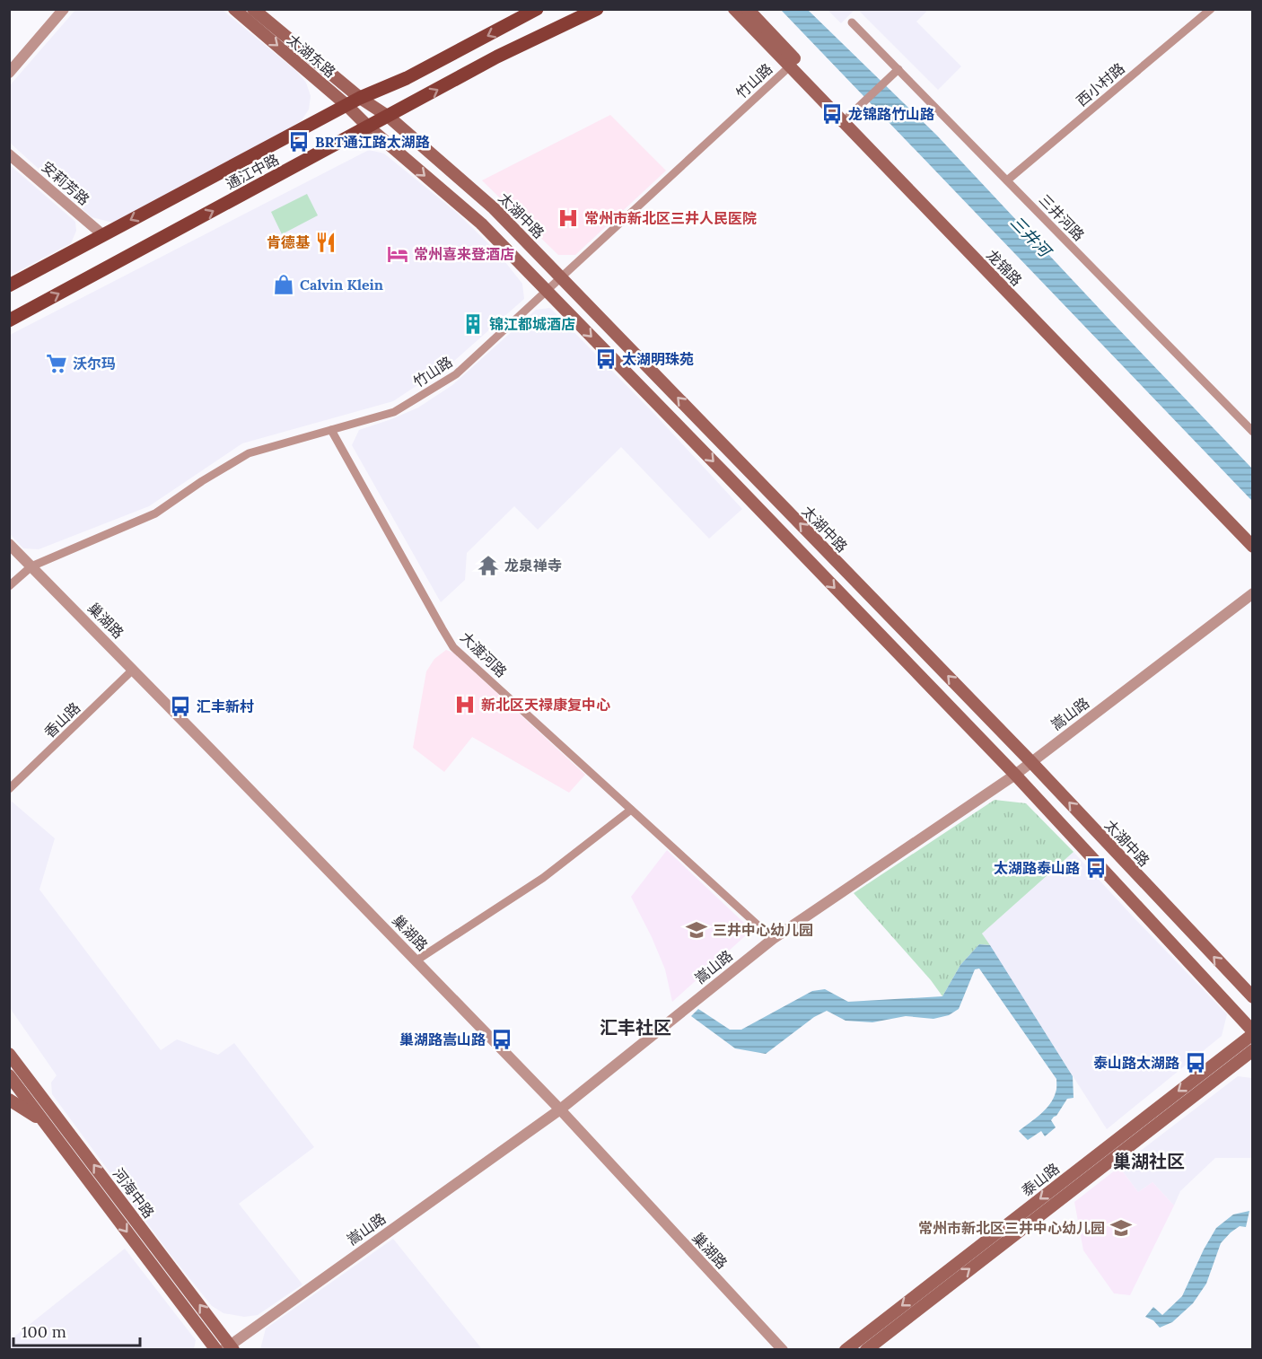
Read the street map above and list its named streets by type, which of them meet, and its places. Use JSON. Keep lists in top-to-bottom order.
{
  "streets": {
    "main road": [
      "太湖东路",
      "通江中路",
      "太湖中路",
      "龙锦路",
      "泰山路",
      "河海中路"
    ],
    "street": [
      "竹山路",
      "西小村路",
      "安莉芳路",
      "三井河路",
      "巢湖路",
      "大渡河路",
      "嵩山路",
      "香山路"
    ]
  },
  "crossings": [
    ["太湖东路", "通江中路"],
    ["太湖东路", "太湖中路"],
    ["竹山路", "太湖中路"],
    ["竹山路", "龙锦路"],
    ["竹山路", "巢湖路"],
    ["竹山路", "大渡河路"],
    ["西小村路", "三井河路"],
    ["通江中路", "安莉芳路"],
    ["通江中路", "太湖中路"],
    ["太湖中路", "嵩山路"],
    ["巢湖路", "嵩山路"],
    ["巢湖路", "香山路"],
    ["大渡河路", "嵩山路"],
    ["嵩山路", "河海中路"]
  ],
  "districts": ["汇丰社区", "巢湖社区"],
  "water": ["三井河"],
  "places": {
    "bus stop": [
      "龙锦路竹山路",
      "BRT通江路太湖路",
      "太湖明珠苑",
      "汇丰新村",
      "太湖路泰山路",
      "巢湖路嵩山路",
      "泰山路太湖路"
    ],
    "hospital": ["常州市新北区三井人民医院", "新北区天禄康复中心"],
    "restaurant": ["肯德基"],
    "hotel": ["常州喜来登酒店"],
    "shop": ["Calvin Klein"],
    "building": ["锦江都城酒店"],
    "supermarket": ["沃尔玛"],
    "temple": ["龙泉禅寺"],
    "school or university": ["三井中心幼儿园", "常州市新北区三井中心幼儿园"]
  },
  "scale_bar": "100 m"
}
